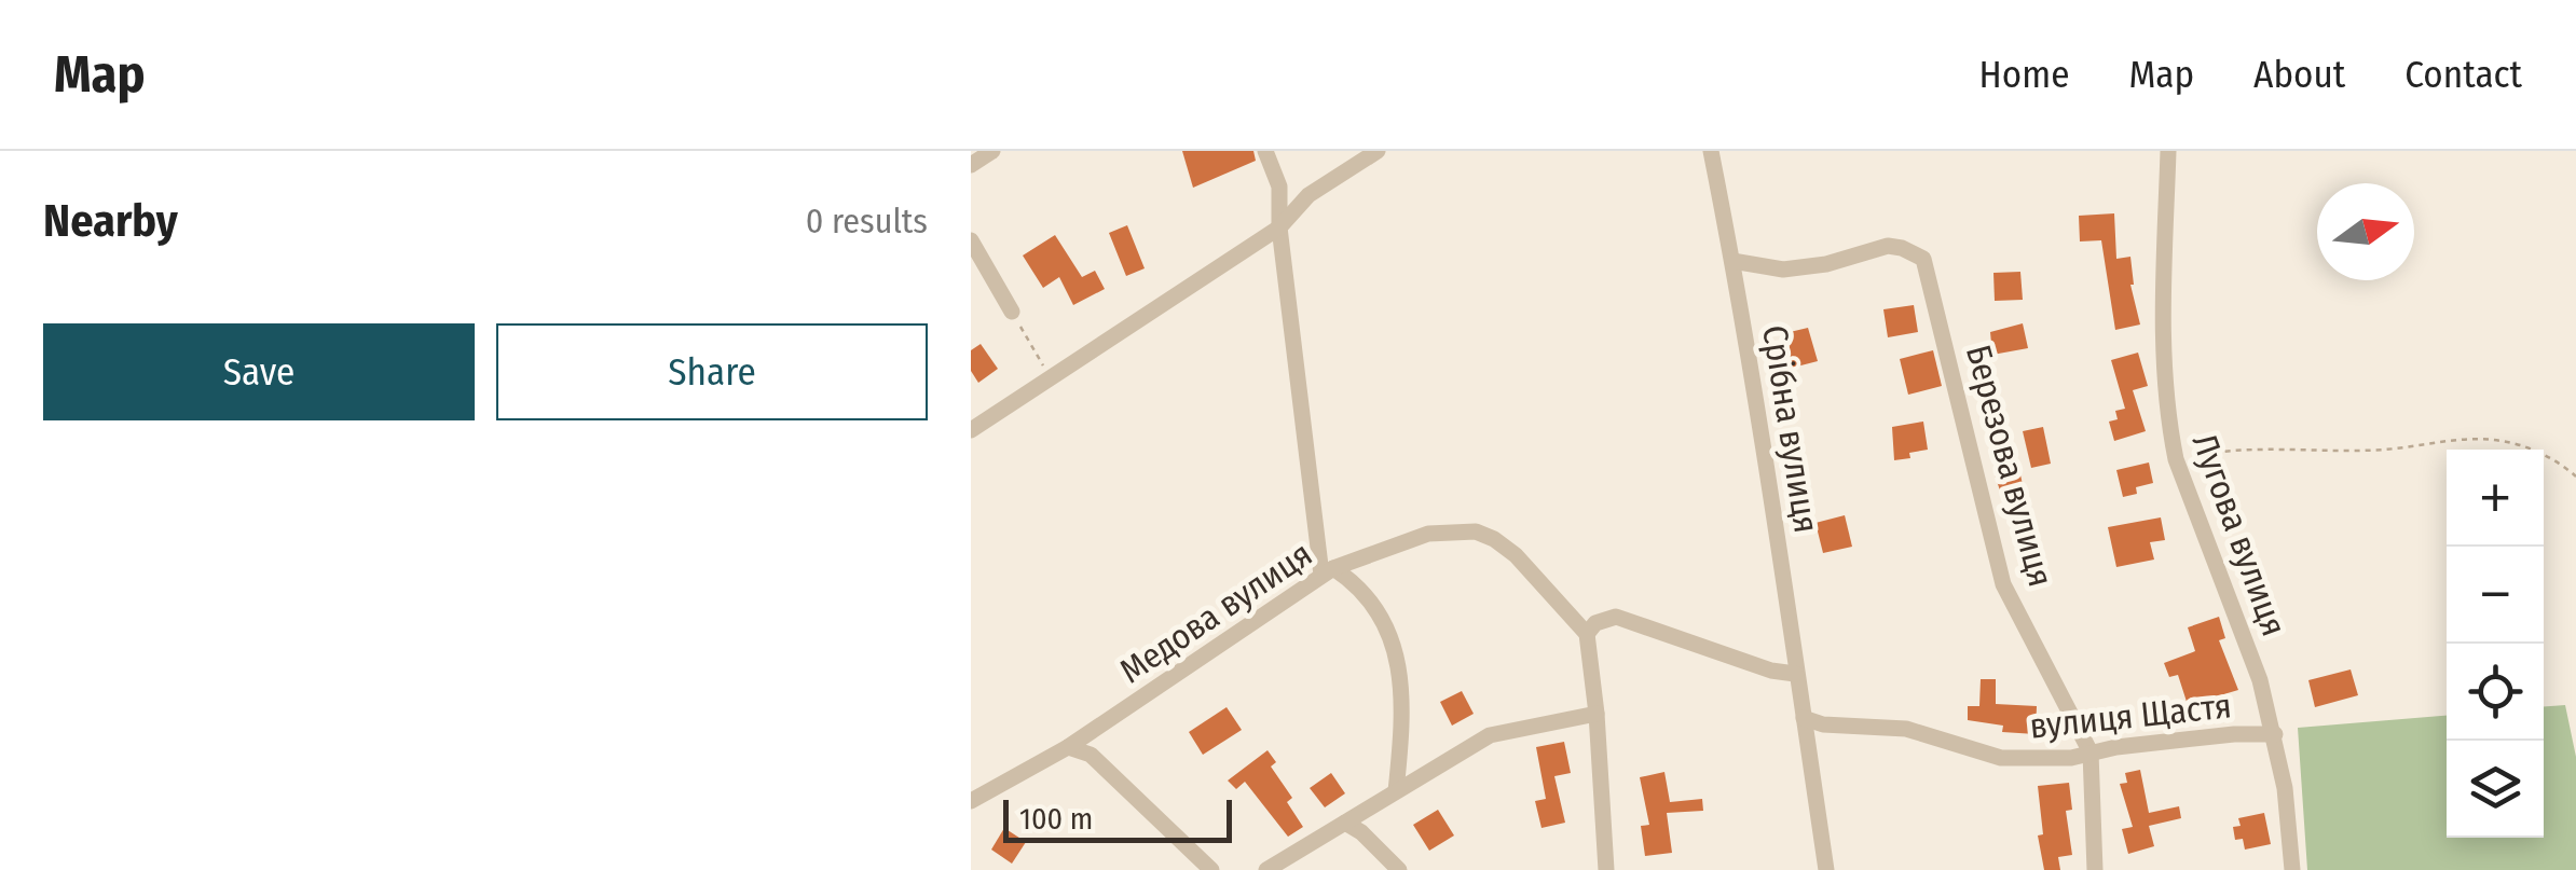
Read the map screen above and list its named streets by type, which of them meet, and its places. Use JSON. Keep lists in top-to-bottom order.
{
  "streets": {
    "street": [
      "Срібна вулиця",
      "Березова вулиця",
      "Лугова вулиця",
      "Медова вулиця",
      "вулиця Щастя"
    ]
  },
  "crossings": [
    ["Срібна вулиця", "Березова вулиця"],
    ["Срібна вулиця", "вулиця Щастя"],
    ["Березова вулиця", "вулиця Щастя"],
    ["Лугова вулиця", "вулиця Щастя"]
  ],
  "scale_bar": "100 m",
  "north": "right",
  "page": {
    "header": "Map",
    "nav": [
      "Home",
      "Map",
      "About",
      "Contact"
    ],
    "heading": ["Nearby", "0 results"],
    "buttons": ["Save", "Share"],
    "map_buttons": ["+", "−"],
    "scale": "100 m"
  }
}
